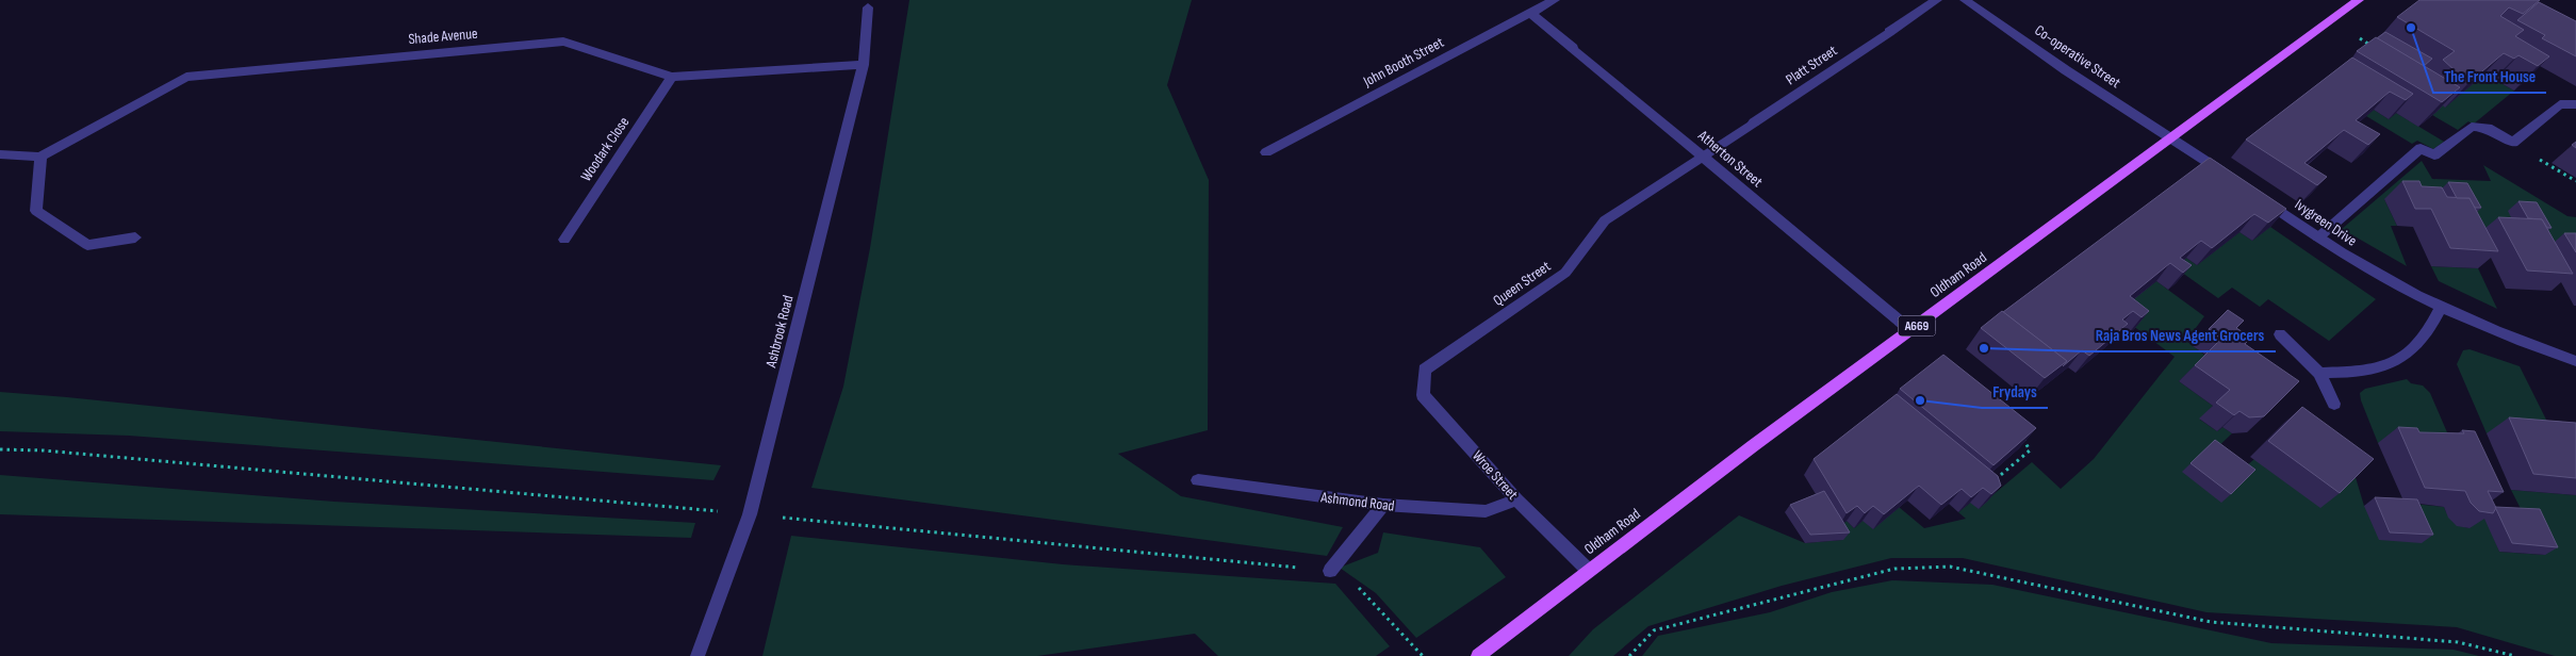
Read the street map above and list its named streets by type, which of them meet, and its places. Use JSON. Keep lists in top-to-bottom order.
{
  "streets": {
    "main road": ["Oldham Road", "A669"],
    "street": [
      "Shade Avenue",
      "Co-operative Street",
      "John Booth Street",
      "Platt Street",
      "Woodark Close",
      "Atherton Street",
      "Ivygreen Drive",
      "Queen Street",
      "Ashbrook Road",
      "Wroe Street",
      "Ashmond Road"
    ]
  },
  "crossings": [
    ["Shade Avenue", "Woodark Close"],
    ["Shade Avenue", "Ashbrook Road"],
    ["Co-operative Street", "Oldham Road"],
    ["John Booth Street", "Atherton Street"],
    ["Platt Street", "Atherton Street"],
    ["Platt Street", "Queen Street"],
    ["Atherton Street", "Oldham Road"],
    ["Atherton Street", "Queen Street"],
    ["Oldham Road", "Wroe Street"],
    ["Queen Street", "Wroe Street"],
    ["Wroe Street", "Ashmond Road"]
  ],
  "places": ["The Front House", "Raja Bros News Agent Grocers", "Frydays"]
}
